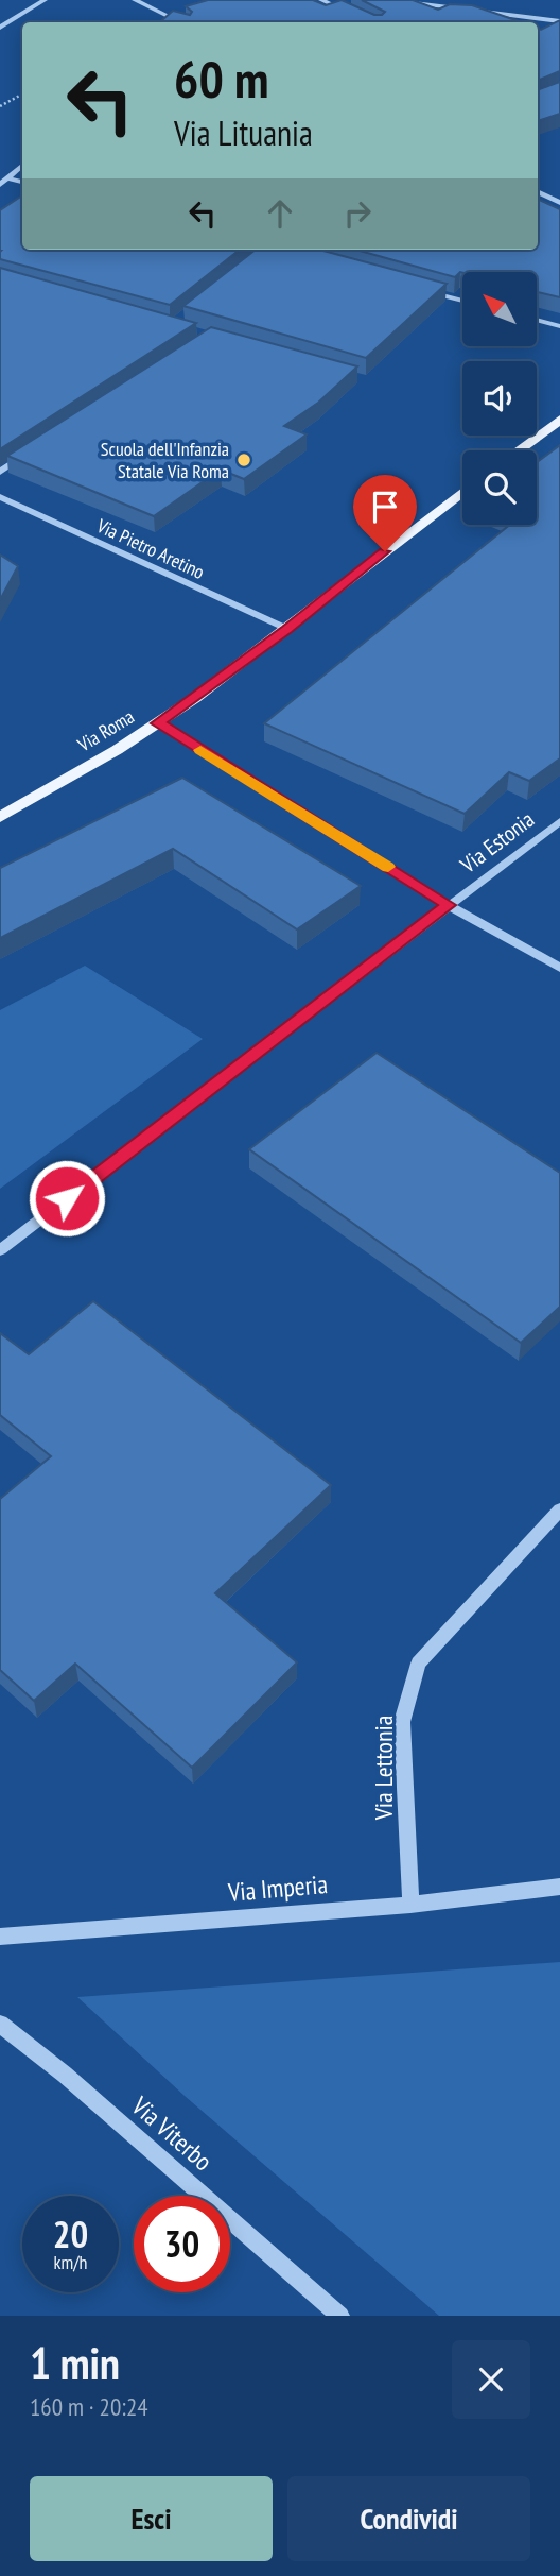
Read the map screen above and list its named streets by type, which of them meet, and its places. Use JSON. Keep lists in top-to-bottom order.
{
  "streets": {
    "main road": ["Via Roma"],
    "street": [
      "Via Pietro Aretino",
      "Via Estonia",
      "Via Lettonia",
      "Via Imperia",
      "Via Viterbo"
    ]
  },
  "crossings": [
    ["Via Pietro Aretino", "Via Roma"],
    ["Via Lettonia", "Via Imperia"]
  ],
  "places": ["Scuola dell'Infanzia Statale Via Roma"],
  "north": "top left",
  "page": {
    "turn": ["60 m", "Via Lituania"],
    "speed": "20 km/h",
    "limit": "30",
    "heading": ["1 min", "160 m · 20:24"],
    "buttons": ["Esci", "Condividi"]
  }
}
